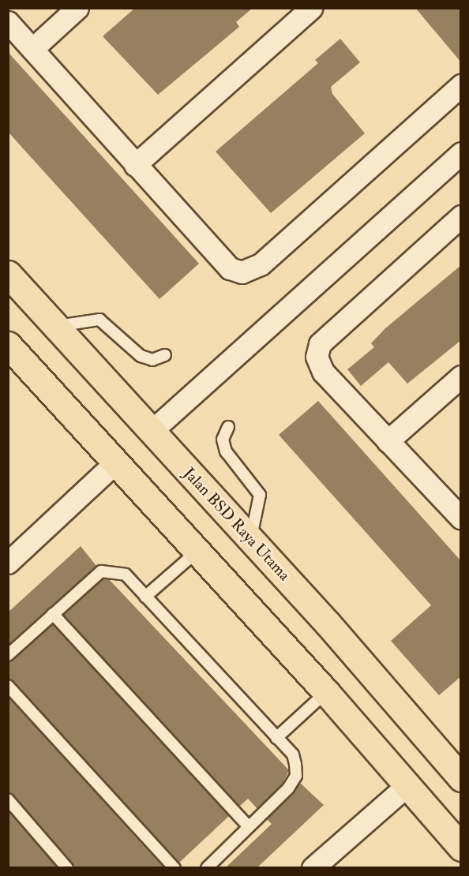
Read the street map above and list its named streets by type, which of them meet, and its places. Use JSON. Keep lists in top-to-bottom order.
{
  "streets": {
    "main road": ["Jalan BSD Raya Utama"]
  }
}
